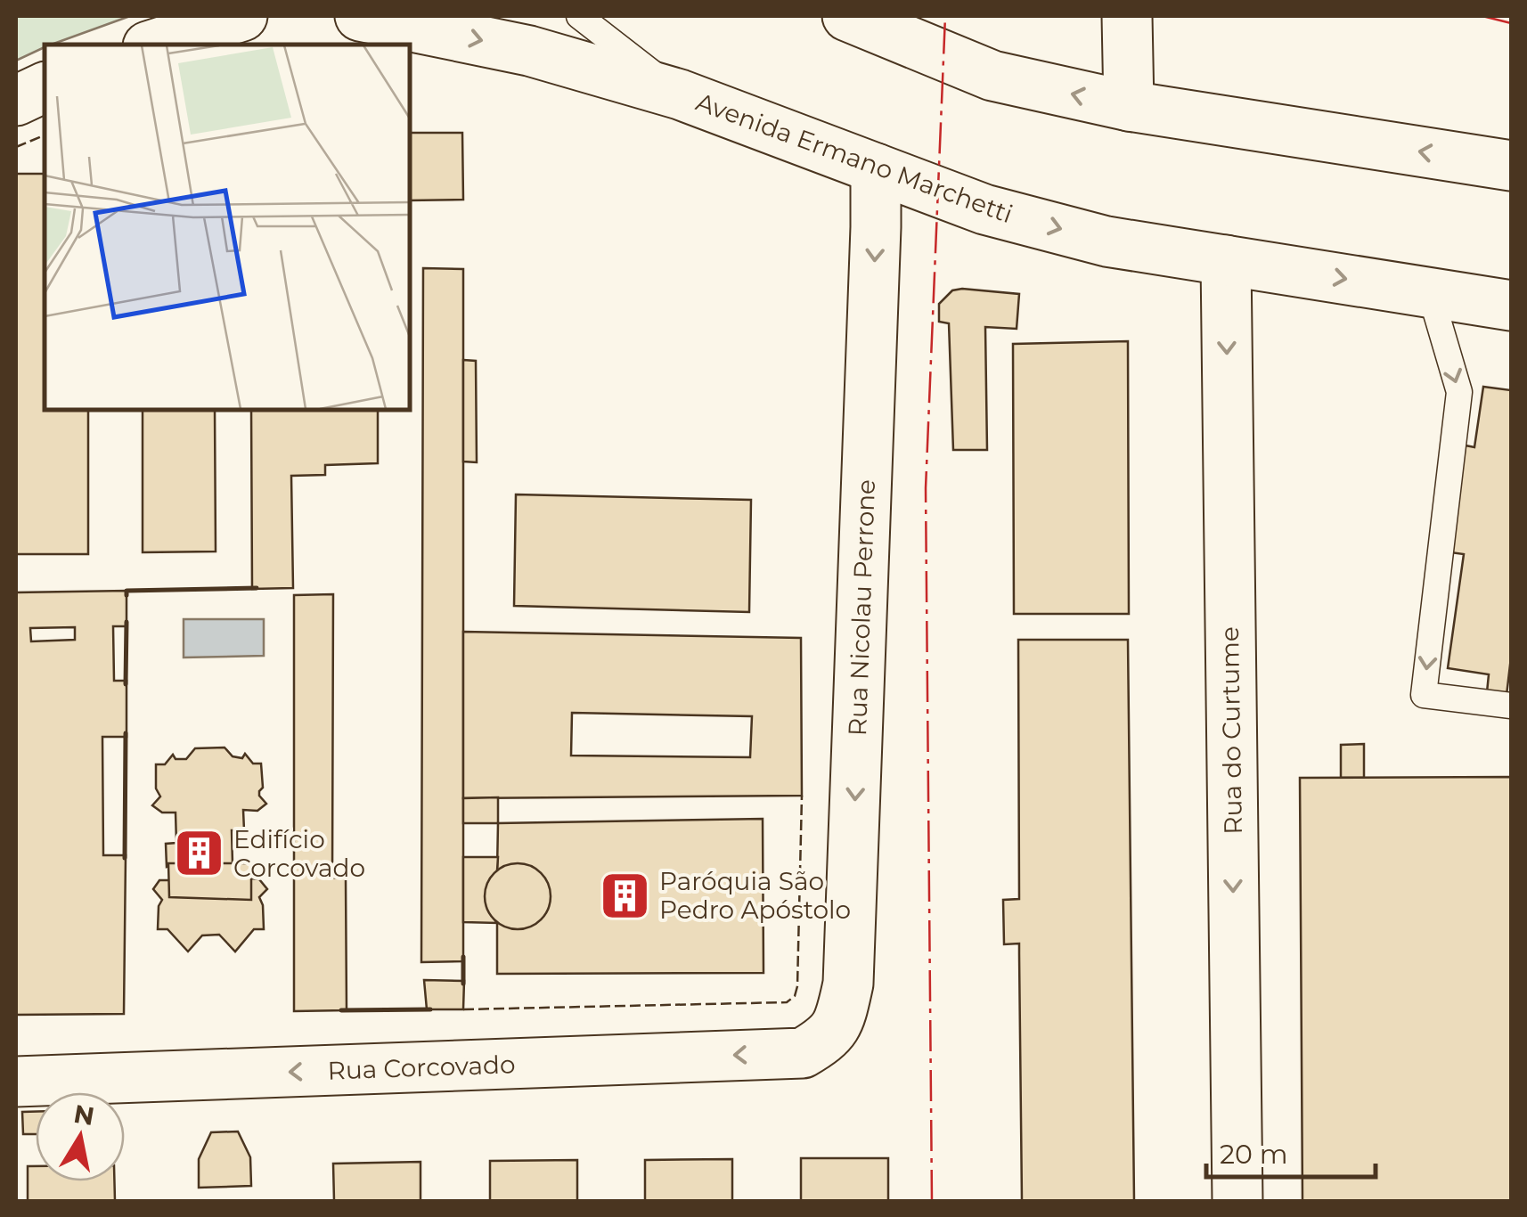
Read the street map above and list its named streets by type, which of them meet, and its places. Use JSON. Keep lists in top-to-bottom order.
{
  "streets": {
    "street": [
      "Avenida Ermano Marchetti",
      "Rua Nicolau Perrone",
      "Rua do Curtume",
      "Rua Corcovado"
    ]
  },
  "crossings": [
    ["Avenida Ermano Marchetti", "Rua Nicolau Perrone"],
    ["Avenida Ermano Marchetti", "Rua do Curtume"],
    ["Rua Nicolau Perrone", "Rua Corcovado"]
  ],
  "one_way": ["Rua Nicolau Perrone", "Rua do Curtume", "Rua Corcovado"],
  "places": {
    "building": ["Edifício Corcovado", "Paróquia São Pedro Apóstolo"]
  },
  "scale_bar": "20 m",
  "north": "top"
}
